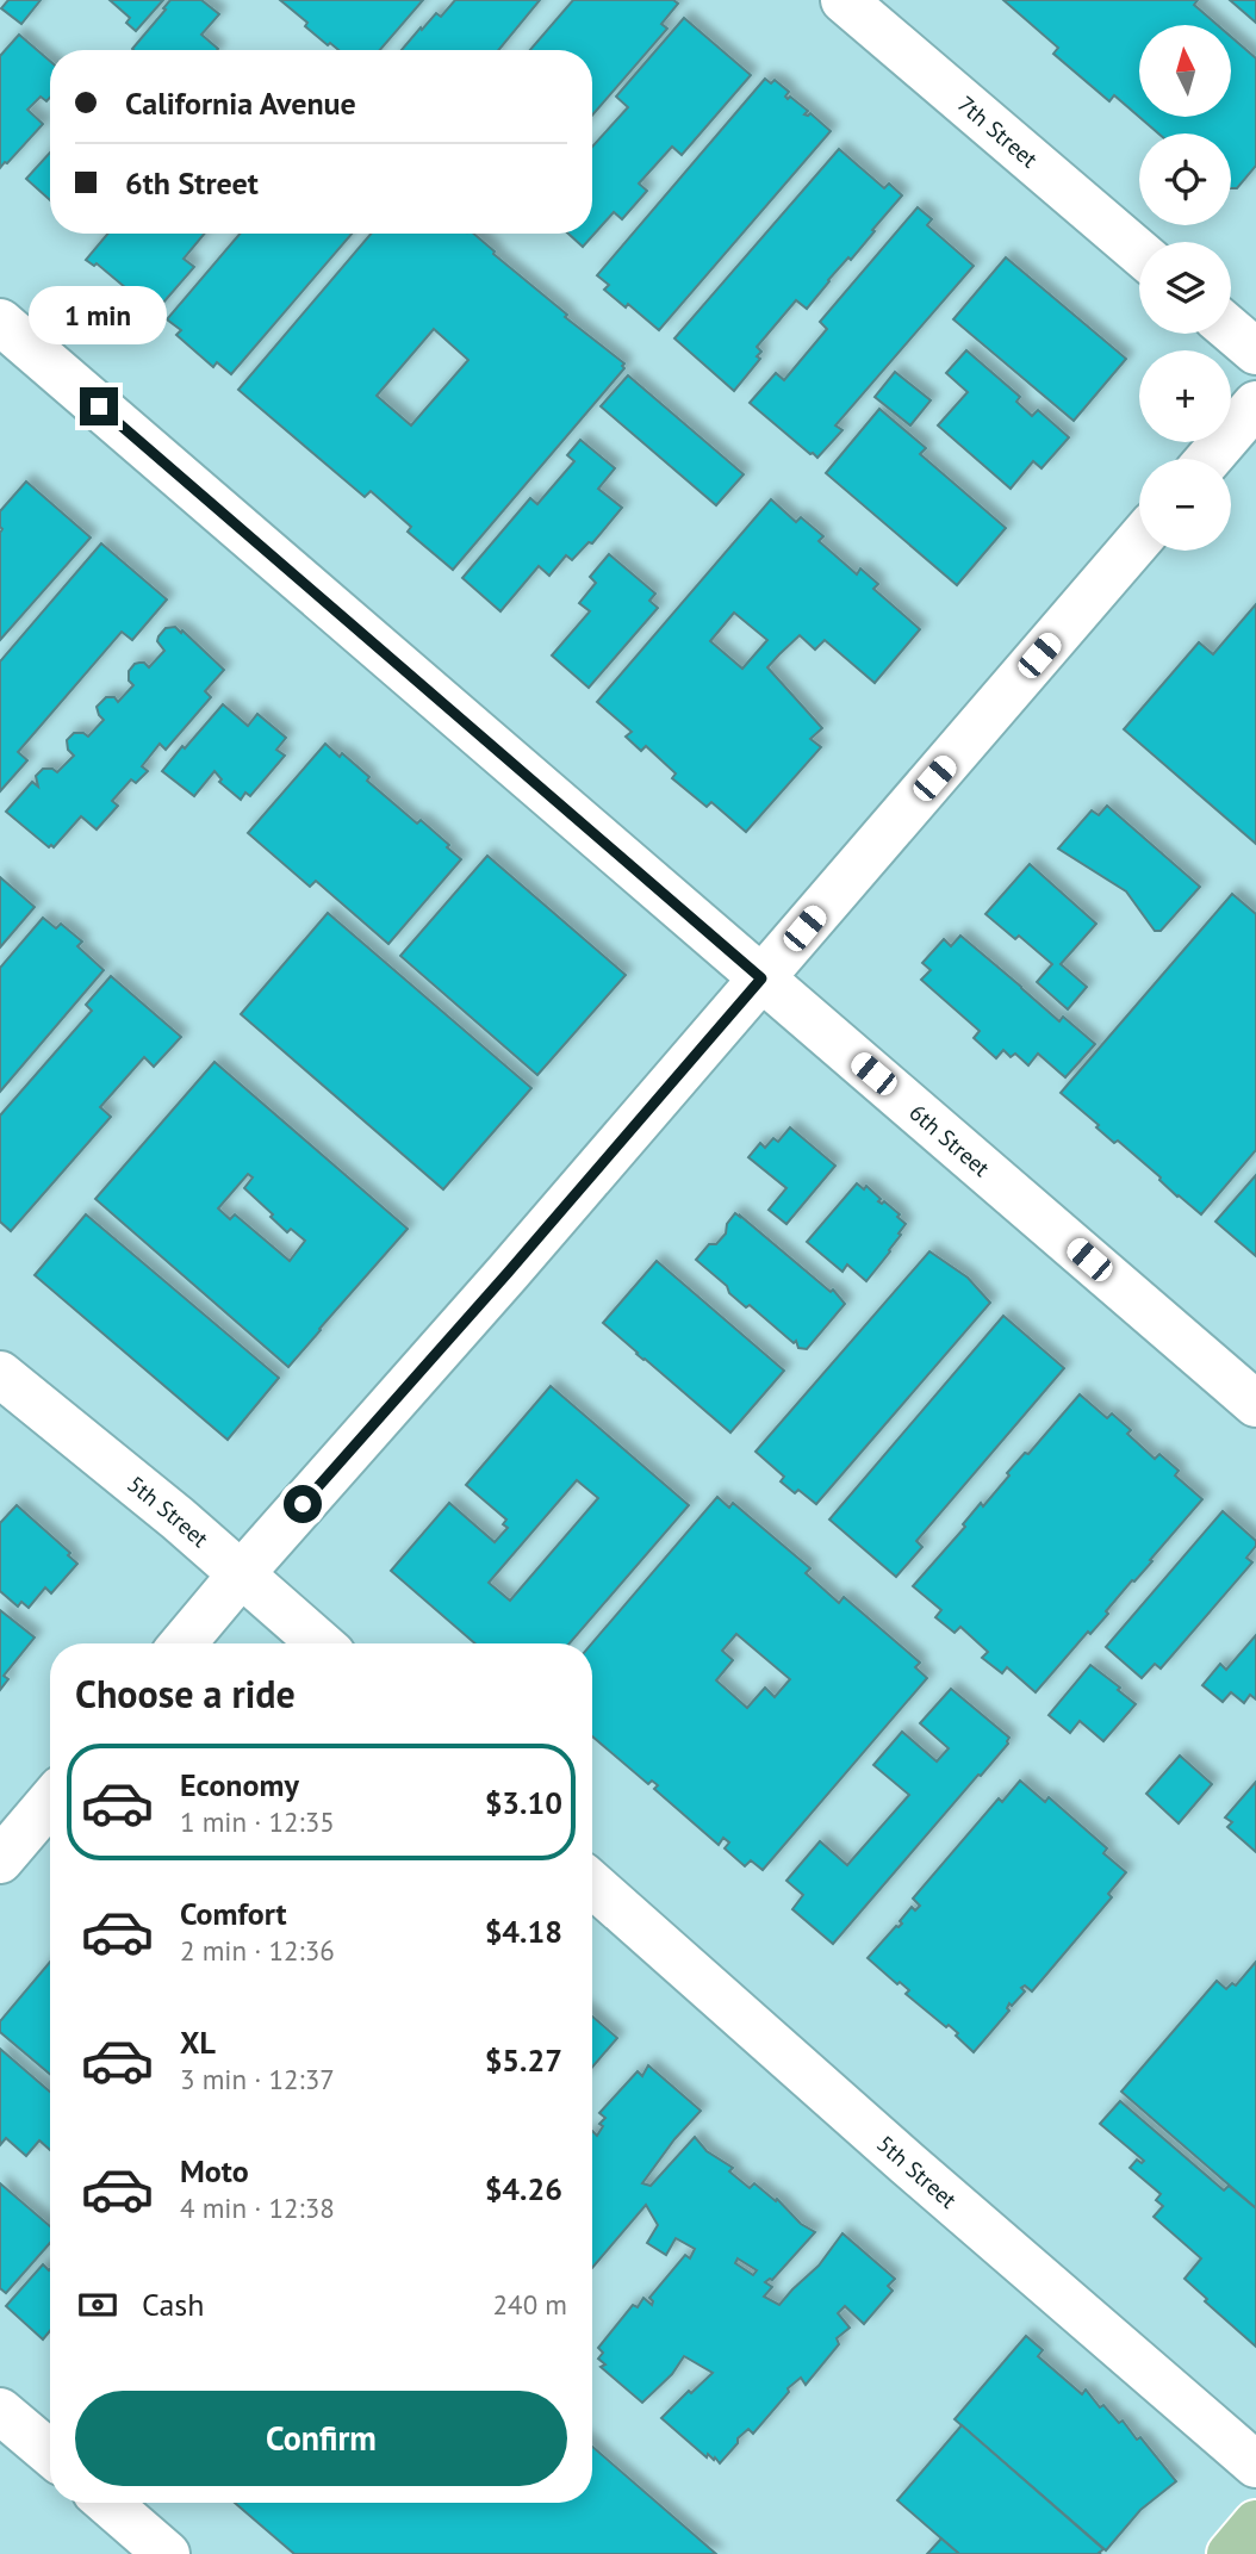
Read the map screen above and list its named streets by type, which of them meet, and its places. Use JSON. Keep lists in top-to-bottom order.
{
  "streets": {
    "street": ["7th Street", "6th Street", "5th Street"]
  },
  "north": "top",
  "page": {
    "map_buttons": ["+", "−"],
    "banner": ["California Avenue", "6th Street"],
    "bubble": "1 min",
    "heading": "Choose a ride",
    "list": [
      {
        "name": "Economy",
        "note": "1 min · 12:35",
        "value": "$3.10"
      },
      {
        "name": "Comfort",
        "note": "2 min · 12:36",
        "value": "$4.18"
      },
      {
        "name": "XL",
        "note": "3 min · 12:37",
        "value": "$5.27"
      },
      {
        "name": "Moto",
        "note": "4 min · 12:38",
        "value": "$4.26"
      }
    ],
    "pay": ["Cash", "240 m"],
    "buttons": "Confirm"
  }
}
